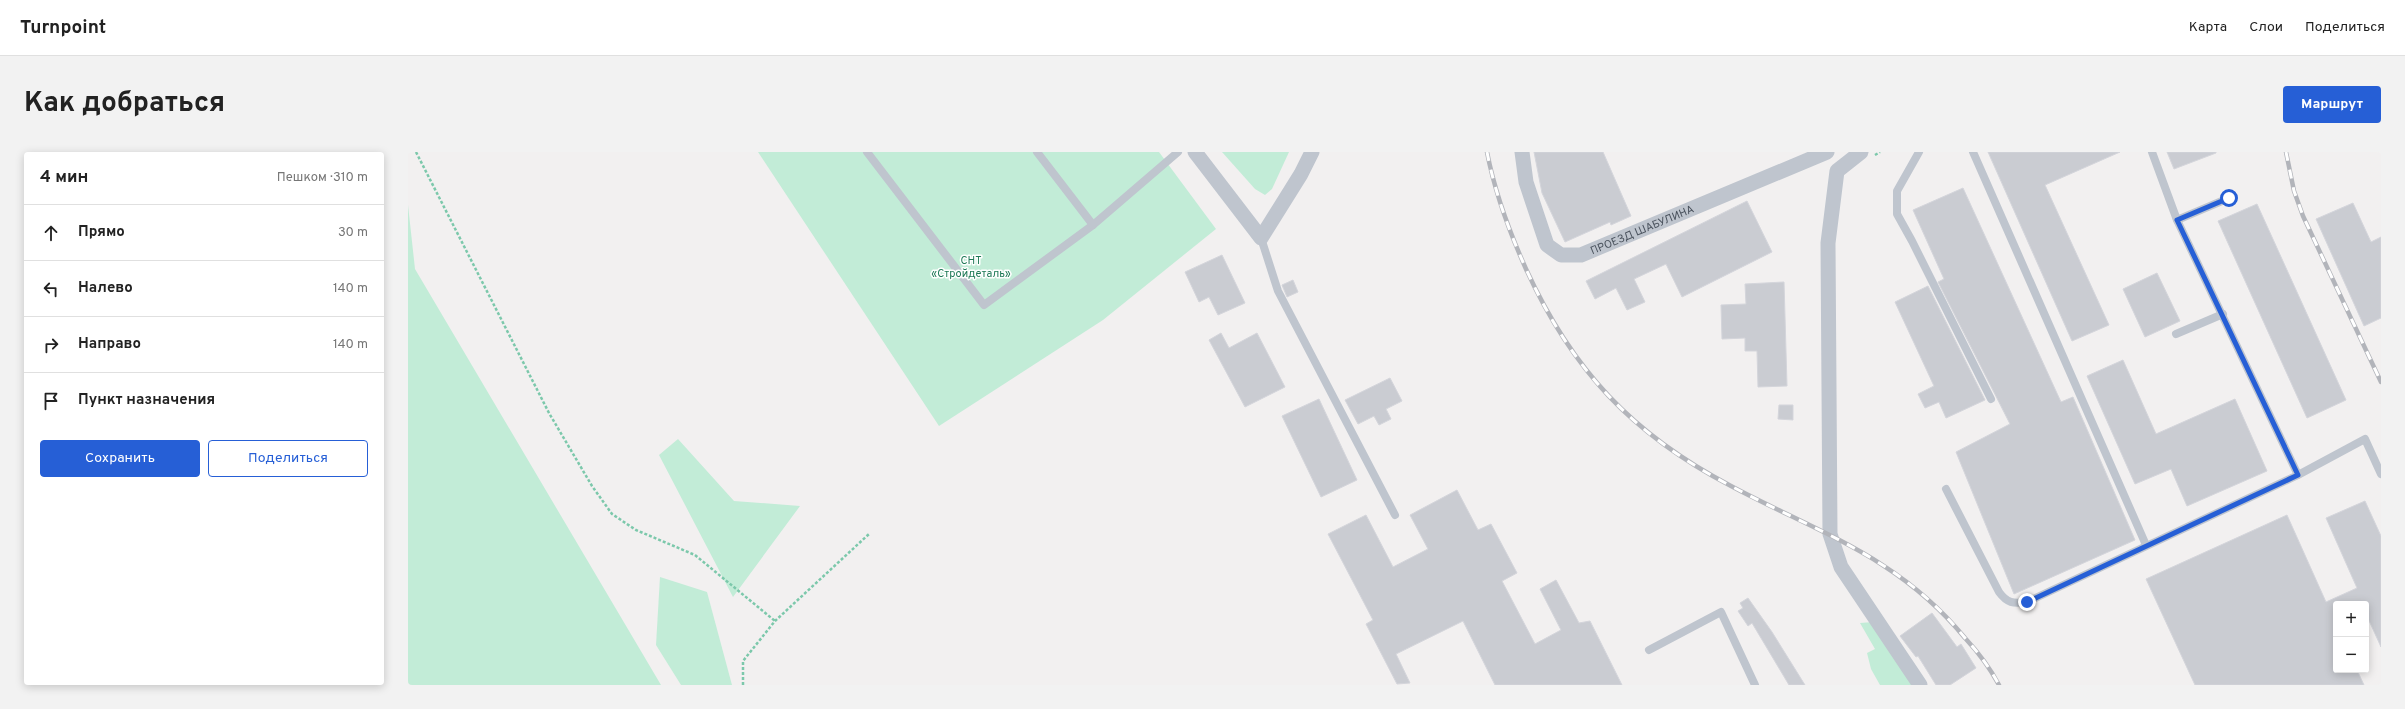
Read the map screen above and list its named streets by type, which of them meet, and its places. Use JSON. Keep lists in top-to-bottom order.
{
  "streets": {
    "street": ["ПРОЕЗД ШАБУЛИНА"]
  },
  "parks": ["СНТ «Стройдеталь»"],
  "page": {
    "header": "Turnpoint",
    "nav": ["Карта", "Слои", "Поделиться"],
    "title": "Как добраться",
    "buttons": [
      "Маршрут",
      ["Сохранить", "Поделиться"]
    ],
    "heading": ["4 мин", "Пешком · 310 m"],
    "list": [
      ["Прямо", "30 m"],
      ["Налево", "140 m"],
      ["Направо", "140 m"],
      "Пункт назначения"
    ],
    "map_buttons": ["+", "−"]
  }
}
